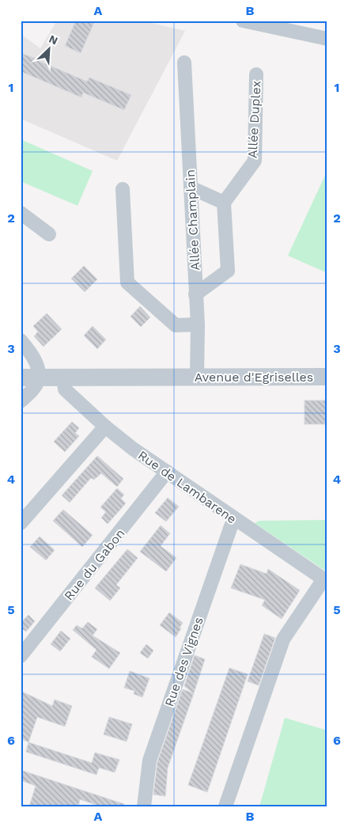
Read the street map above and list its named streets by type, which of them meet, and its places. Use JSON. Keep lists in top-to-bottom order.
{
  "streets": {
    "street": [
      "Allée Duplex",
      "Allée Champlain",
      "Avenue d'Egriselles",
      "Rue de Lambarene",
      "Rue du Gabon",
      "Rue des Vignes"
    ]
  },
  "crossings": [
    ["Allée Champlain", "Avenue d'Egriselles"],
    ["Avenue d'Egriselles", "Rue de Lambarene"],
    ["Rue de Lambarene", "Rue du Gabon"],
    ["Rue de Lambarene", "Rue des Vignes"]
  ],
  "north": "top right",
  "grid": {
    "columns": ["A", "B"],
    "rows": [
      "1",
      "2",
      "3",
      "4",
      "5",
      "6"
    ]
  }
}
